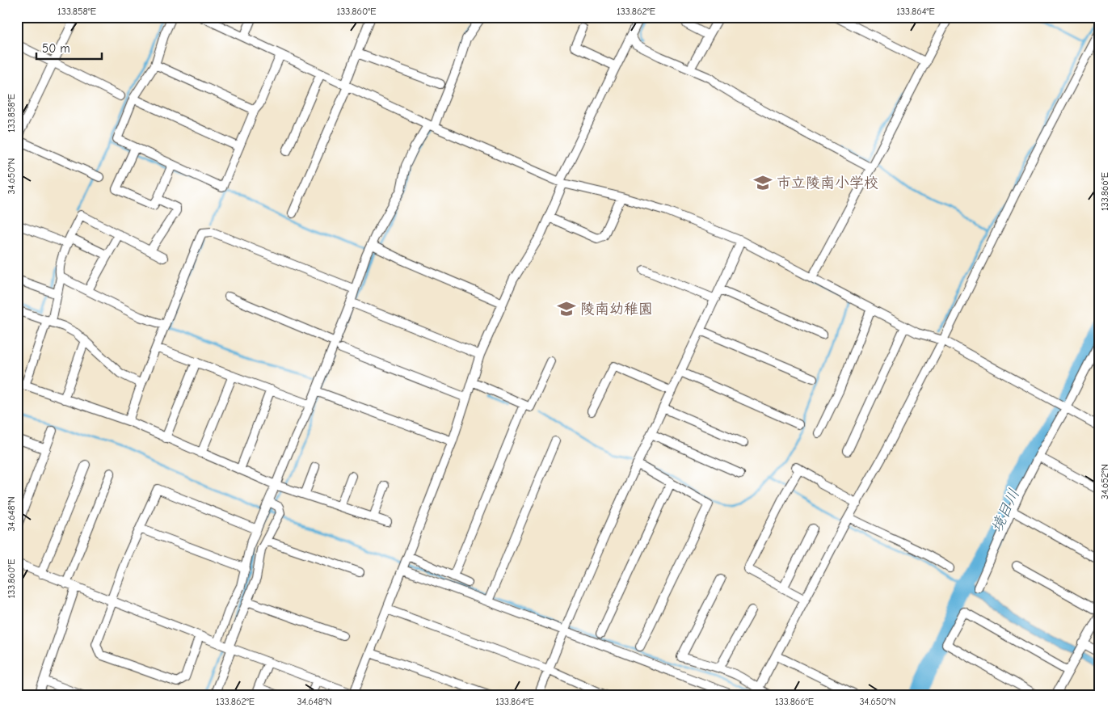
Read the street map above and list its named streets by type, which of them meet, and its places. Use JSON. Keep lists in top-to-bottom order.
{
  "water": ["境目川"],
  "places": {
    "school or university": ["市立陵南小学校", "陵南幼稚園"]
  },
  "scale_bar": "50 m",
  "coordinates": [
    "133.858°E",
    "133.860°E",
    "133.862°E",
    "133.864°E",
    "34.650°N",
    "133.866°E",
    "34.652°N",
    "34.648°N"
  ]
}
